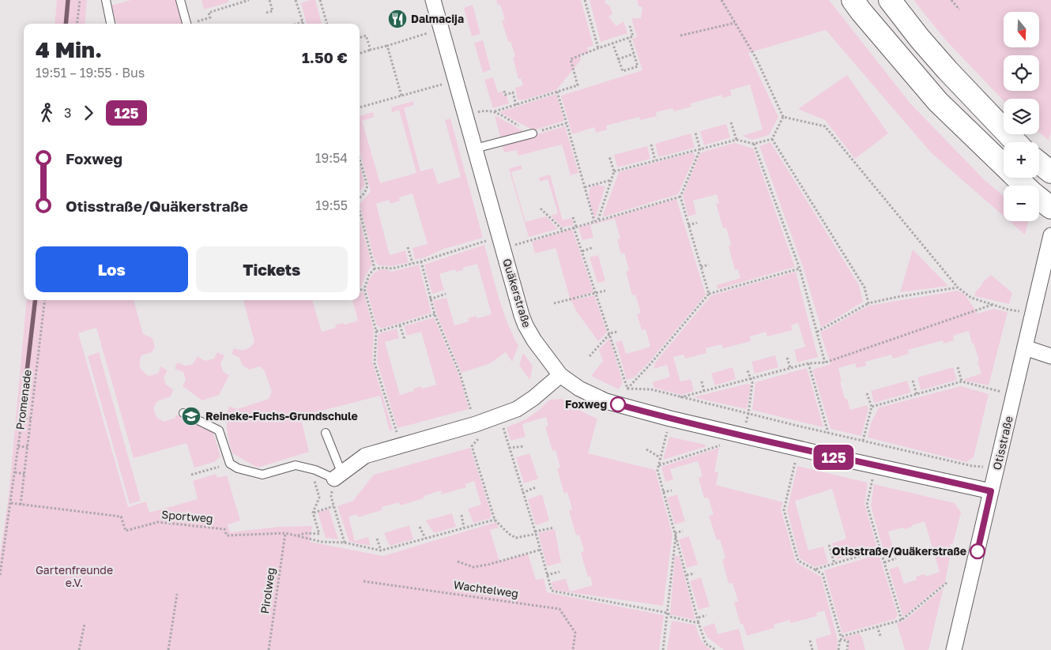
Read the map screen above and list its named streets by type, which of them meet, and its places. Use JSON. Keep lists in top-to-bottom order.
{
  "streets": {
    "street": ["Quäkerstraße", "Otisstraße"],
    "path": [
      "Promenade",
      "Sportweg",
      "Wachtelweg",
      "Pirolweg"
    ]
  },
  "crossings": [
    ["Quäkerstraße", "Otisstraße"],
    ["Promenade", "Sportweg"],
    ["Sportweg", "Pirolweg"]
  ],
  "parks": ["Gartenfreunde e.V."],
  "places": {
    "restaurant": ["Dalmacija"],
    "other": ["Foxweg", "Otisstraße/Quäkerstraße"],
    "school or university": ["Reineke-Fuchs-Grundschule"]
  },
  "lines": ["bus line 125"],
  "north": "bottom",
  "page": {
    "on_map": "125",
    "map_buttons": ["+", "−"],
    "heading": ["4 Min.", "19:51 – 19:55 · Bus", "1.50 €"],
    "legs": ["3", "125"],
    "list": [
      {
        "name": "Foxweg",
        "value": "19:54"
      },
      {
        "name": "Otisstraße/Quäkerstraße",
        "value": "19:55"
      }
    ],
    "buttons": ["Los", "Tickets"]
  }
}
